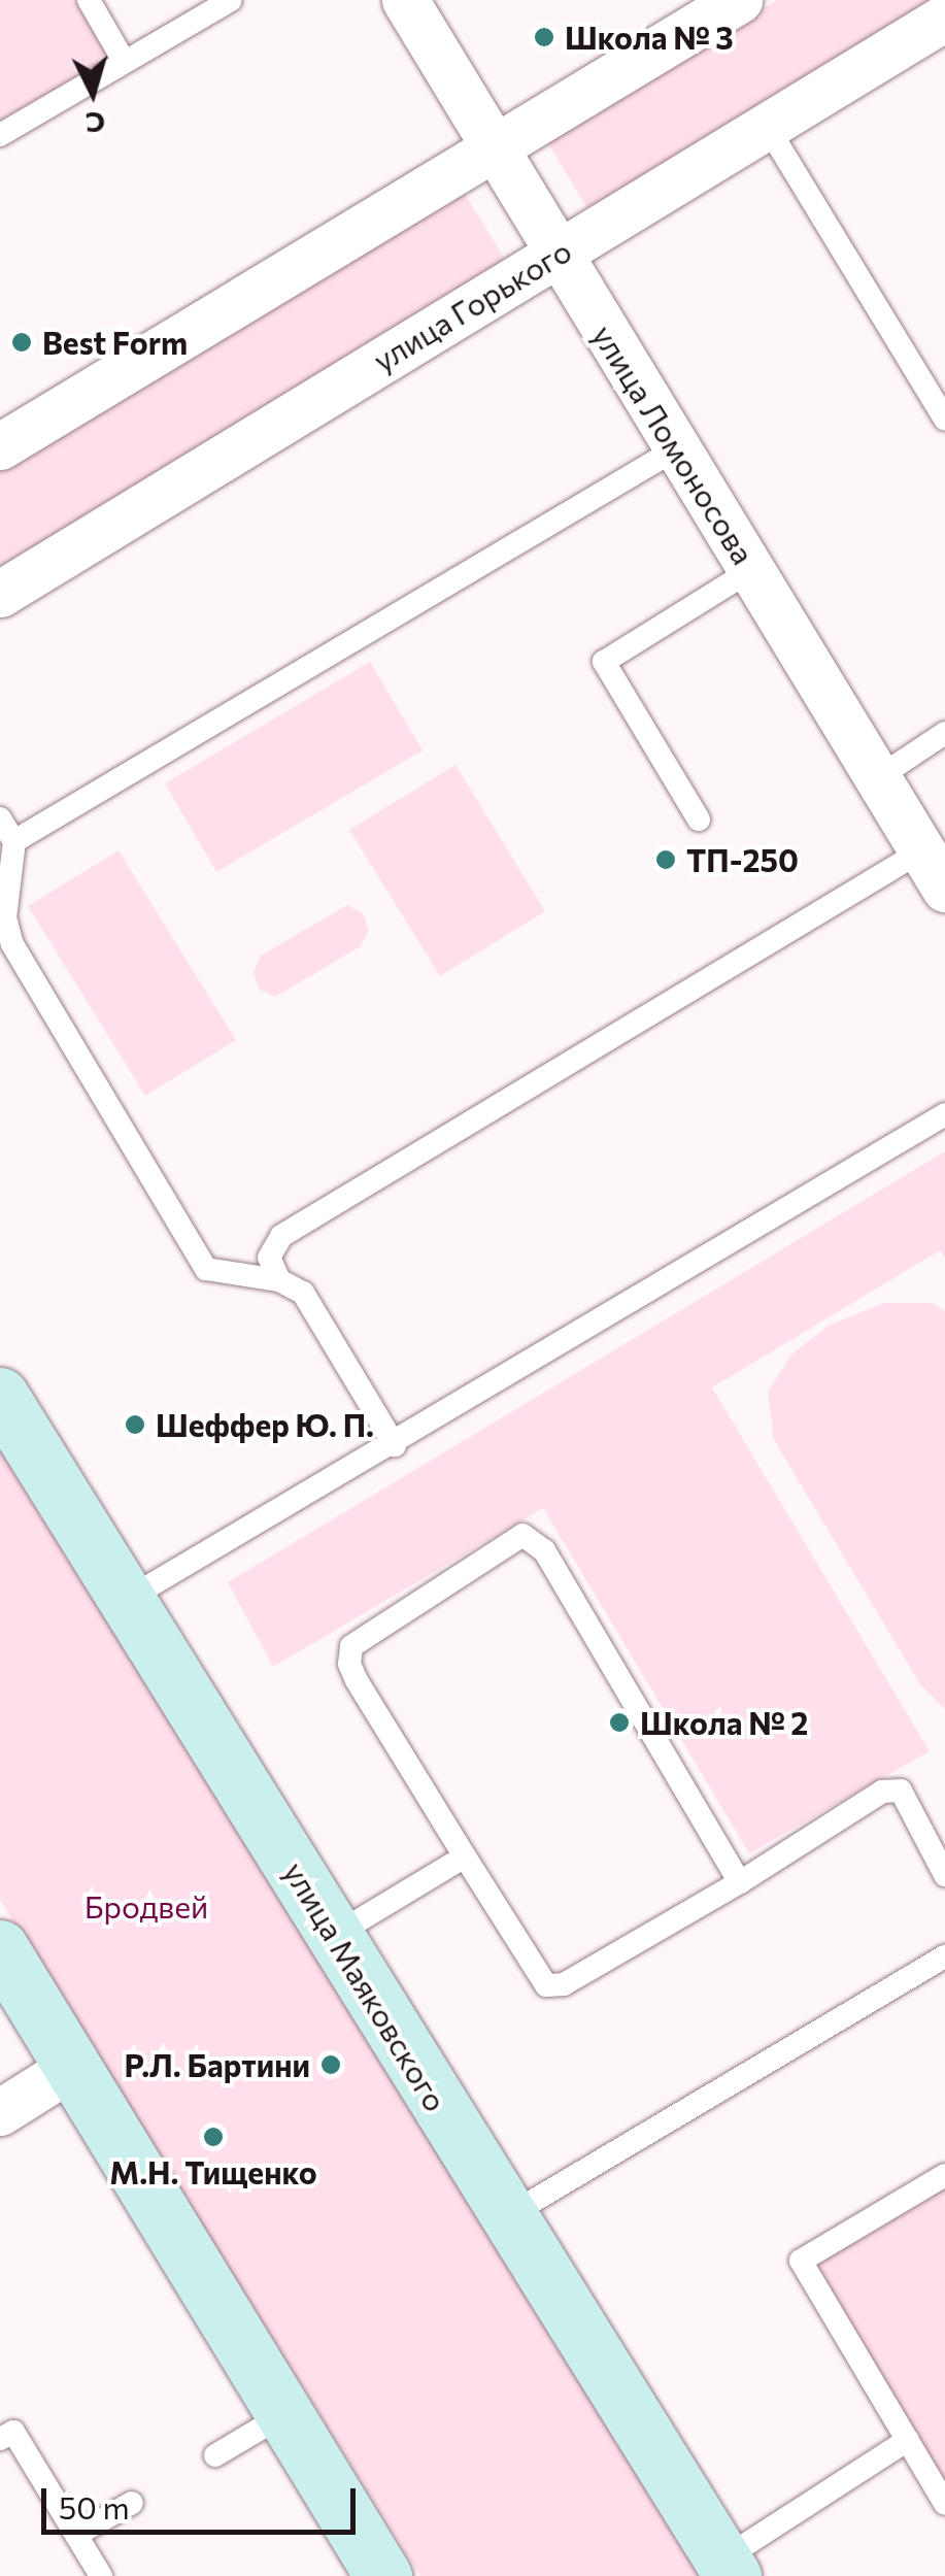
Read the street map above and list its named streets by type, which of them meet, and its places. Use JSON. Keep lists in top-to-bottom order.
{
  "streets": {
    "street": ["улица Горького", "улица Ломоносова", "улица Маяковского"]
  },
  "crossings": [
    ["улица Горького", "улица Ломоносова"]
  ],
  "parks": ["Бродвей"],
  "places": [
    "Школа № 3",
    "Best Form",
    "ТП-250",
    "Шеффер Ю. П.",
    "Школа № 2",
    "Р.Л. Бартини",
    "М.Н. Тищенко"
  ],
  "scale_bar": "50 m",
  "north": "bottom"
}
